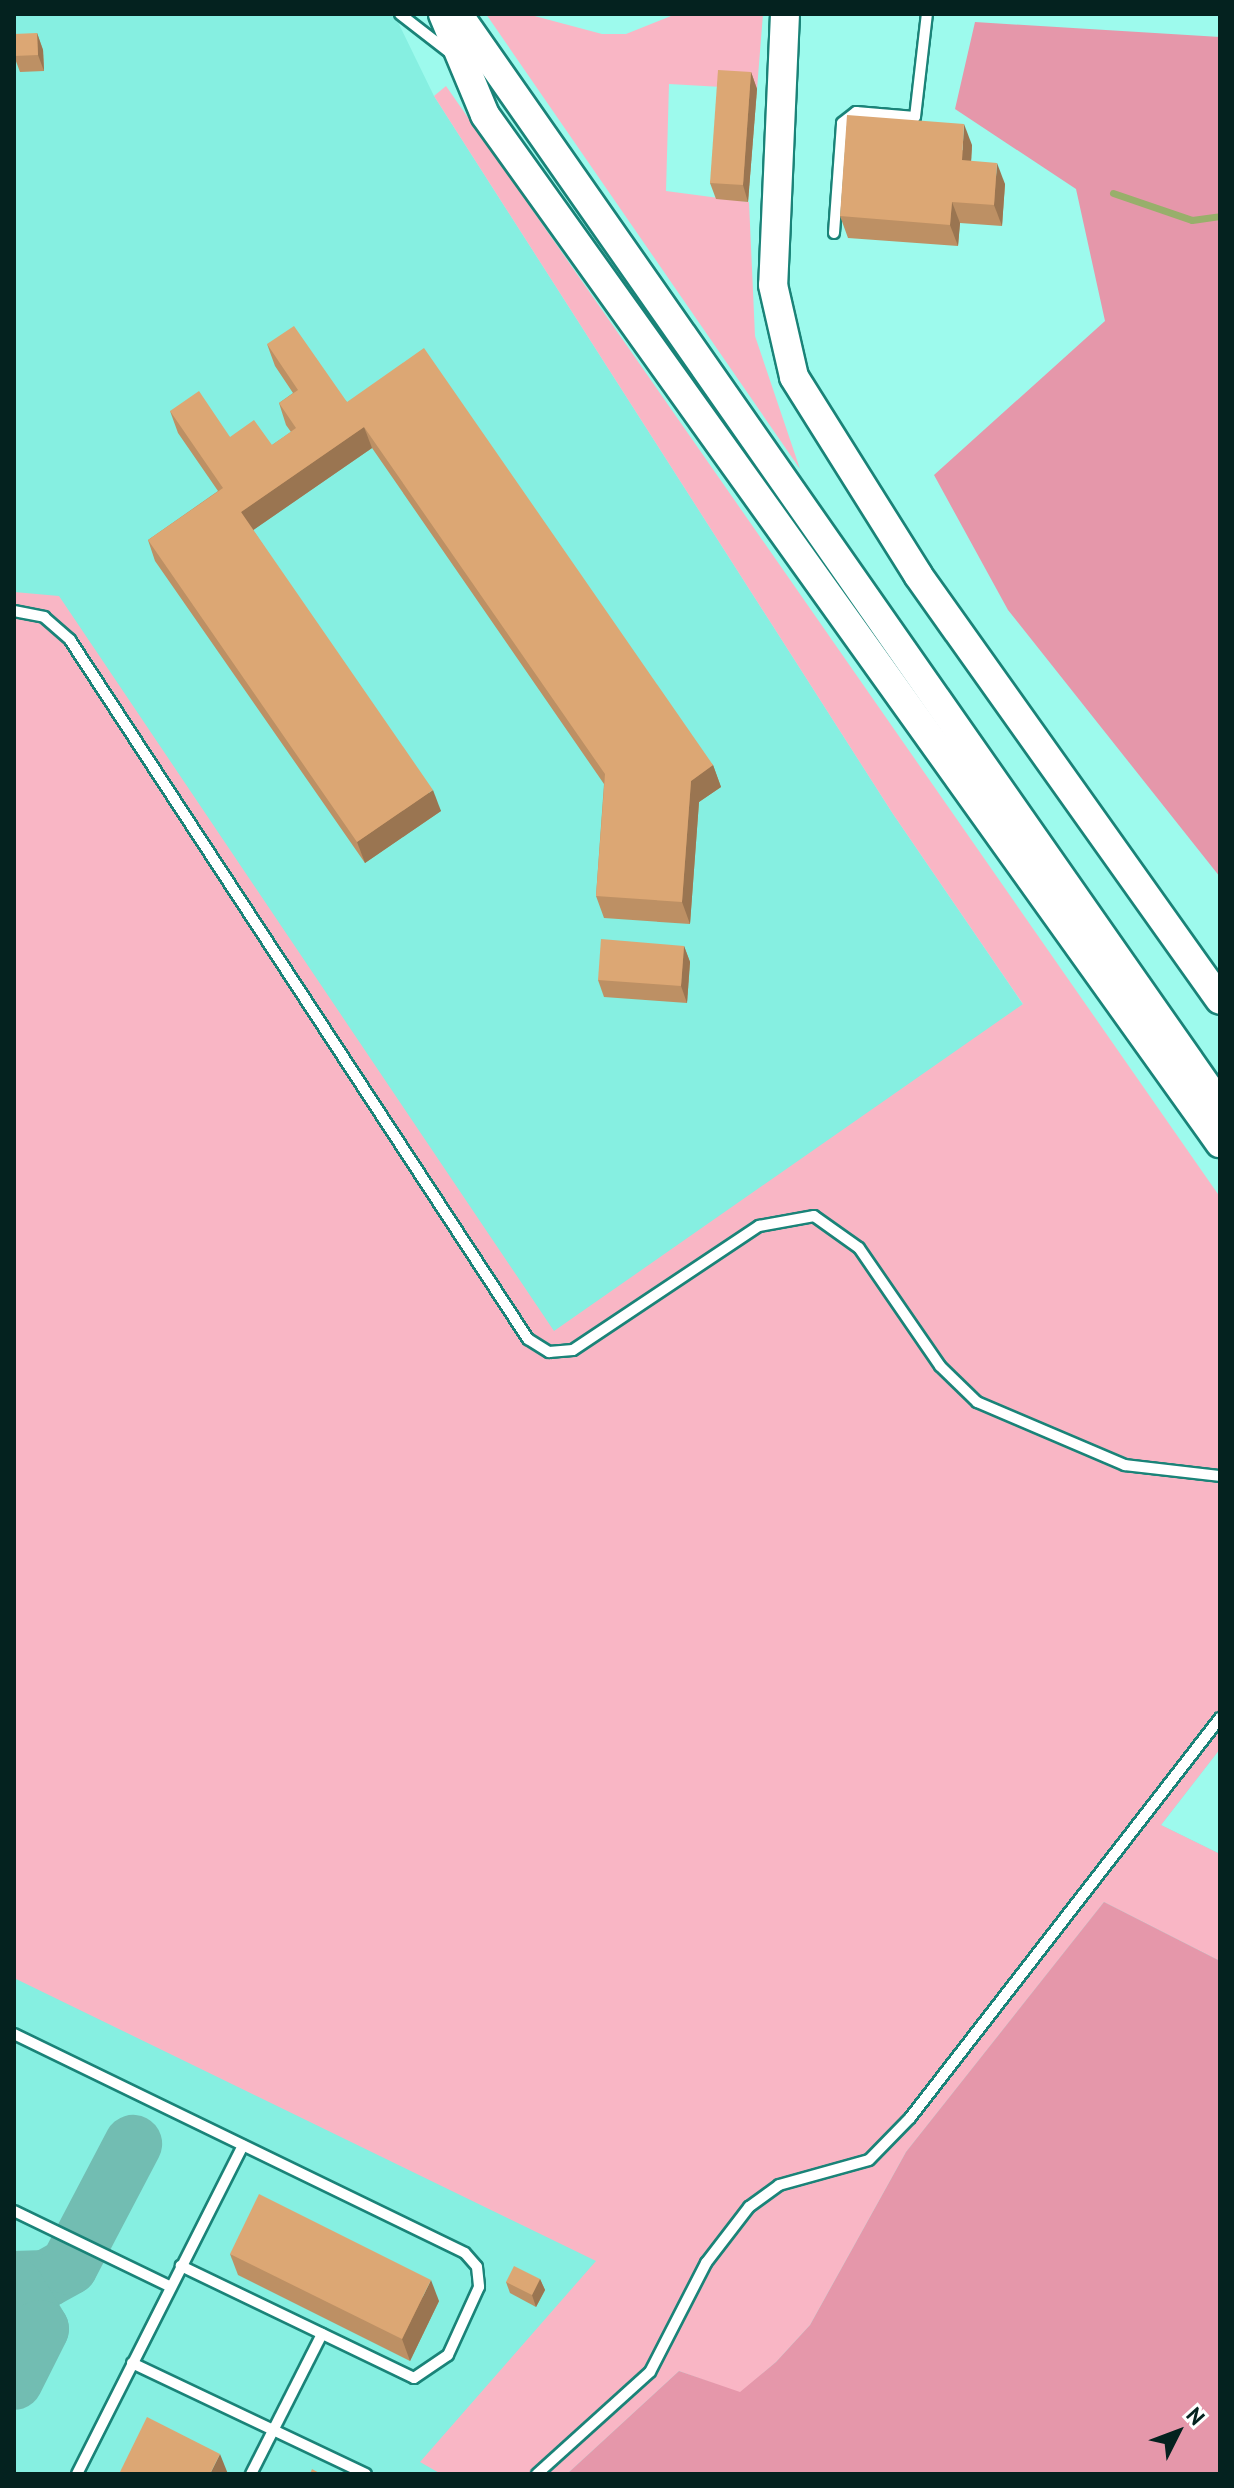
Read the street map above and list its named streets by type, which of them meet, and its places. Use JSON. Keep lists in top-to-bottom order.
{
  "north": "top right"
}
